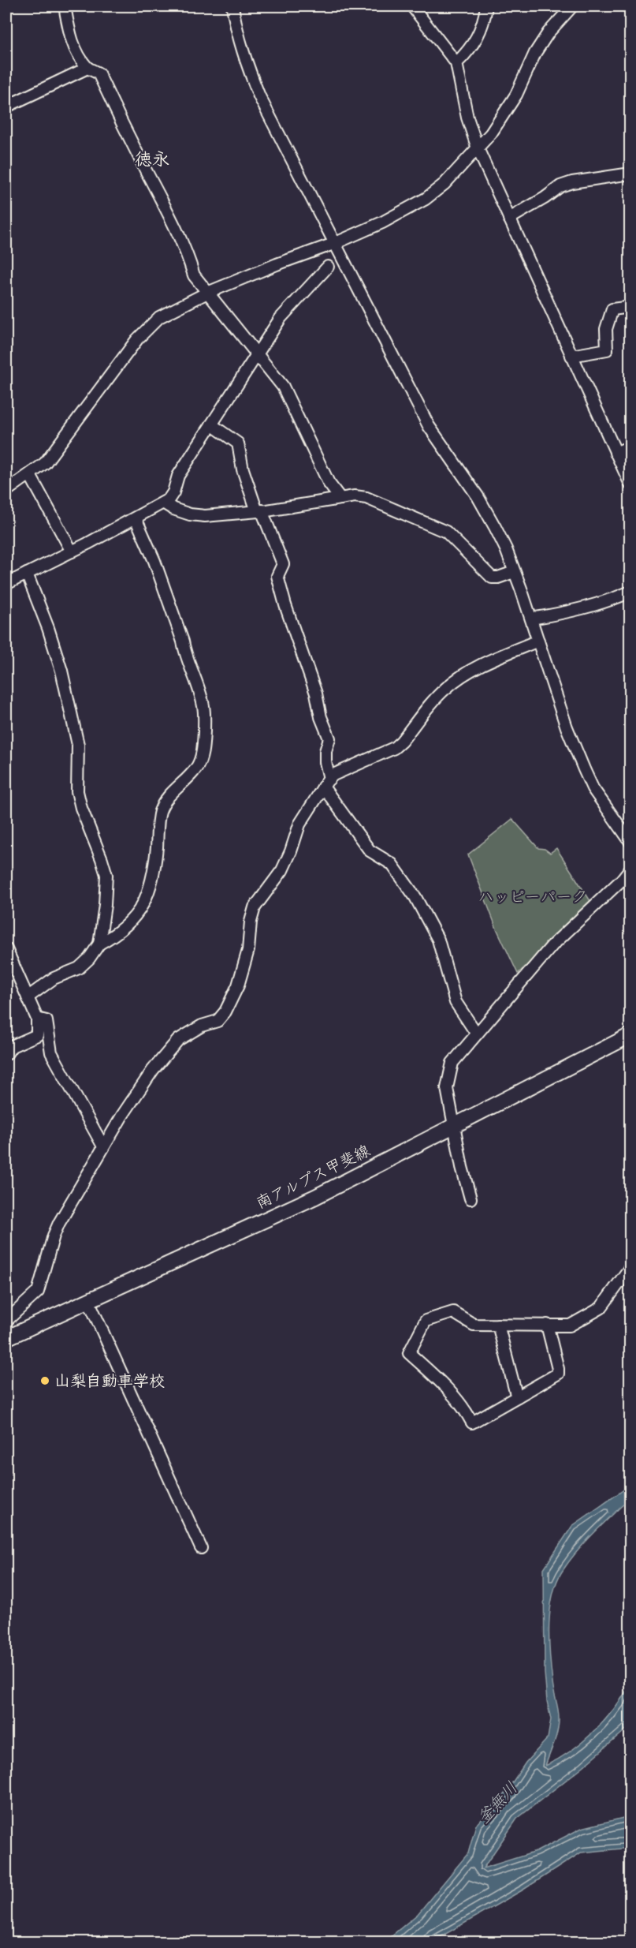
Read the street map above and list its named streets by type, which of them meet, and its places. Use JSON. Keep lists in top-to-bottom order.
{
  "streets": {
    "main road": ["南アルプス甲斐線"]
  },
  "districts": ["徳永"],
  "water": ["釜無川"],
  "parks": ["ハッピーパーク"],
  "places": ["山梨自動車学校"]
}
